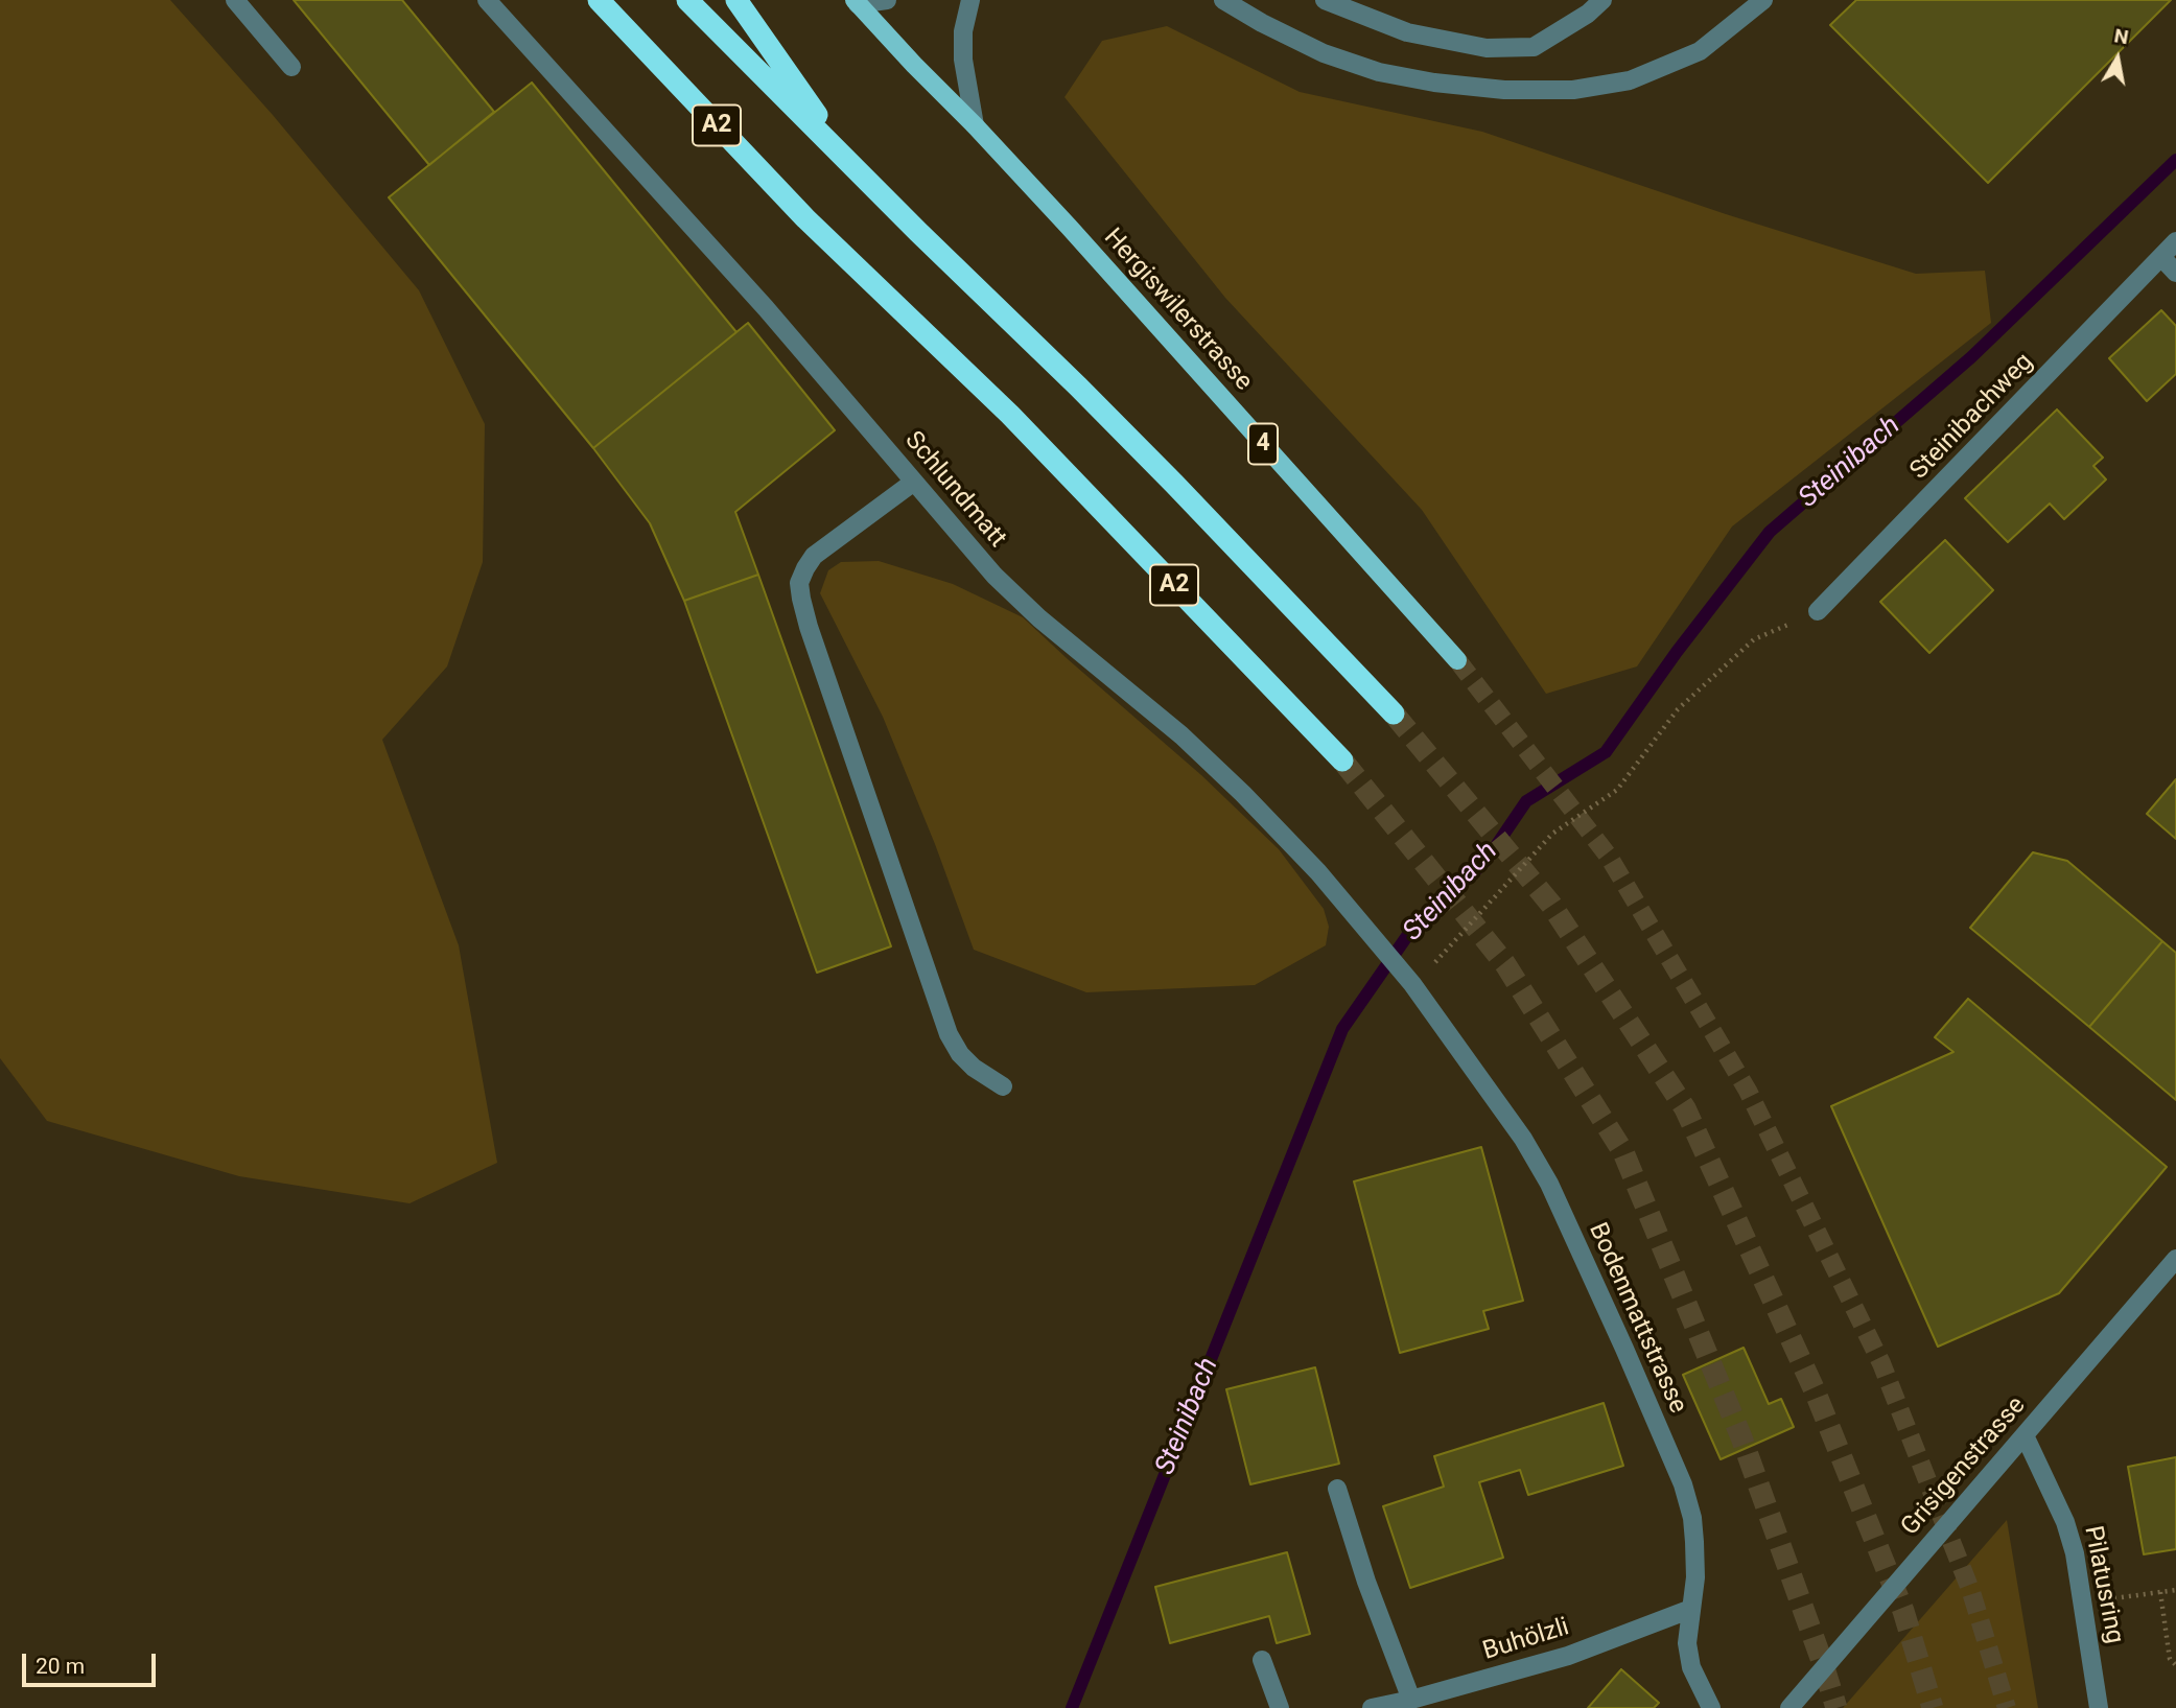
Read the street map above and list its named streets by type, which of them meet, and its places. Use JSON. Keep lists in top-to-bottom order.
{
  "streets": {
    "highway": ["A2"],
    "main road": ["Hergiswilerstrasse", "4"],
    "street": [
      "Steinibachweg",
      "Schlundmatt",
      "Bodenmattstrasse",
      "Grisigenstrasse",
      "Pilatusring",
      "Buhölzli"
    ]
  },
  "crossings": [
    ["Schlundmatt", "Bodenmattstrasse"],
    ["Bodenmattstrasse", "Buhölzli"],
    ["Grisigenstrasse", "Pilatusring"]
  ],
  "water": ["Steinibach"],
  "scale_bar": "20 m",
  "north": "top"
}
